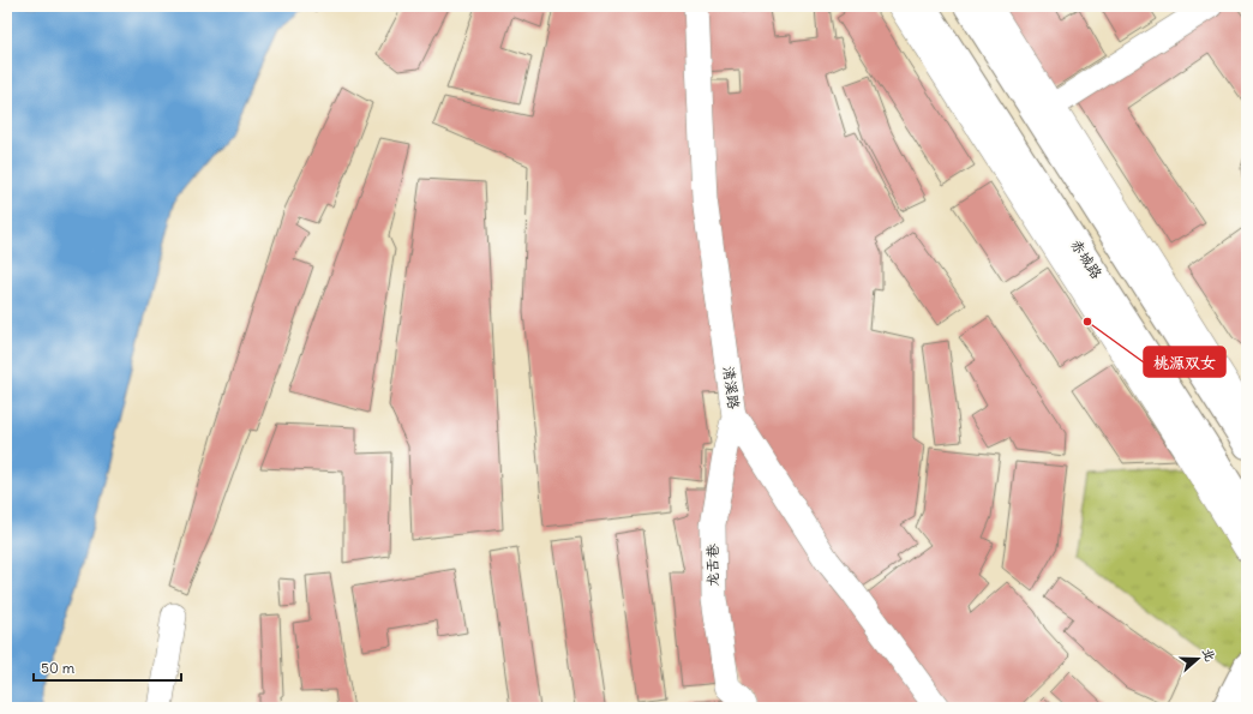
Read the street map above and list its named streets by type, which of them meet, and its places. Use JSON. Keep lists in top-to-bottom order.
{
  "streets": {
    "main road": ["赤城路"],
    "street": ["清溪路", "龙舌巷"]
  },
  "crossings": [
    ["清溪路", "龙舌巷"]
  ],
  "places": ["桃源双女"],
  "scale_bar": "50 m",
  "north": "right"
}
